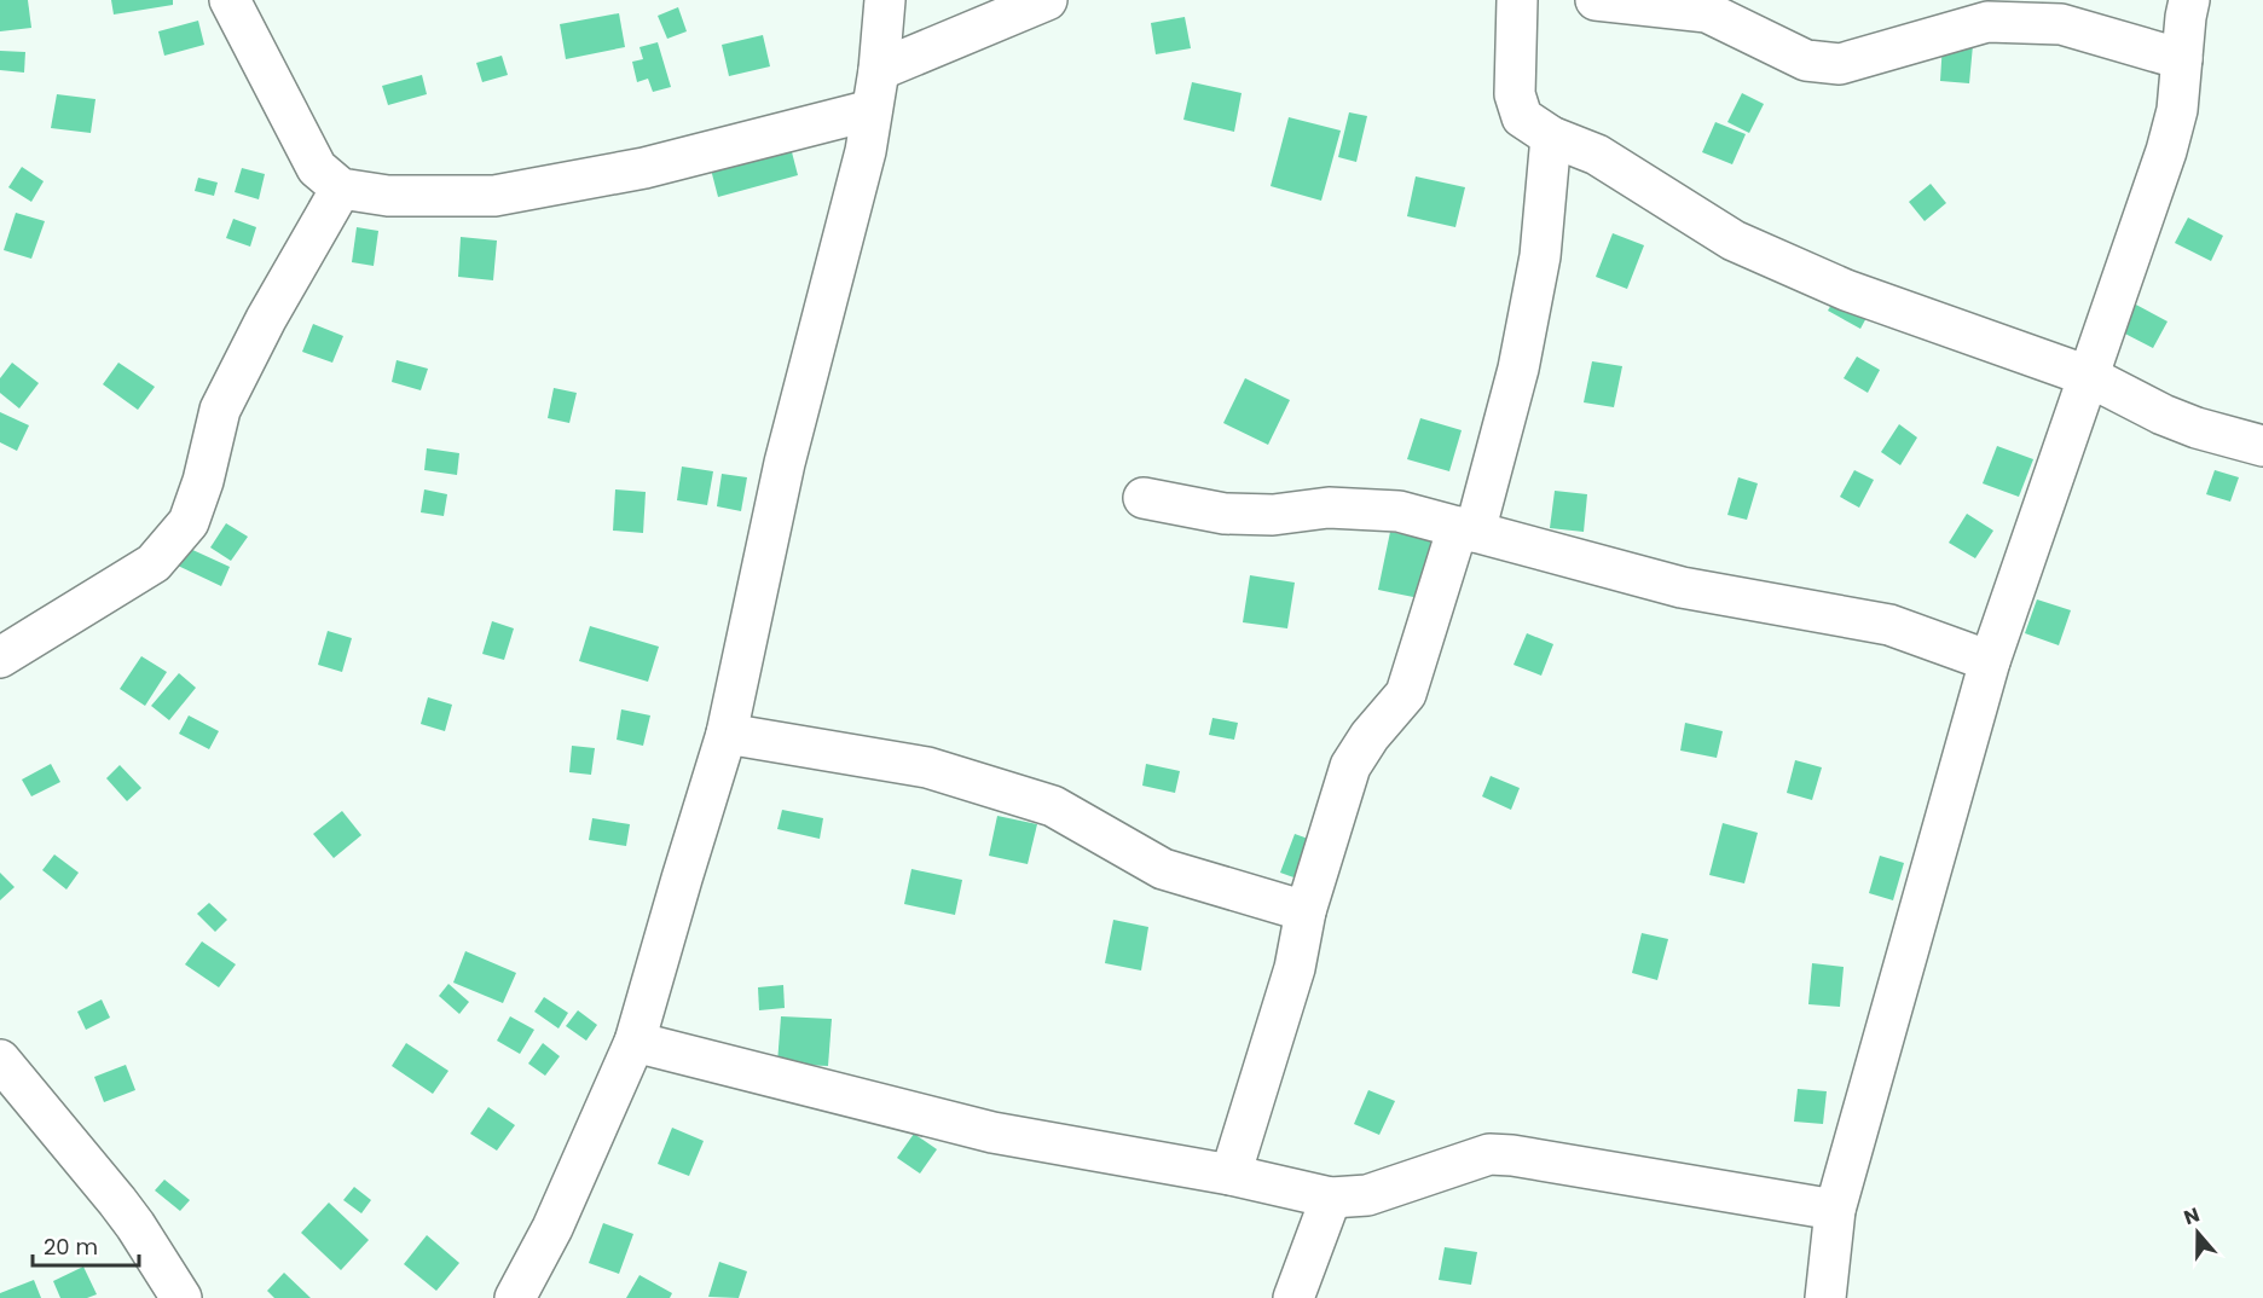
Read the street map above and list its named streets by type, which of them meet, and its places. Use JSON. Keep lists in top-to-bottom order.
{
  "scale_bar": "20 m",
  "north": "top"
}
